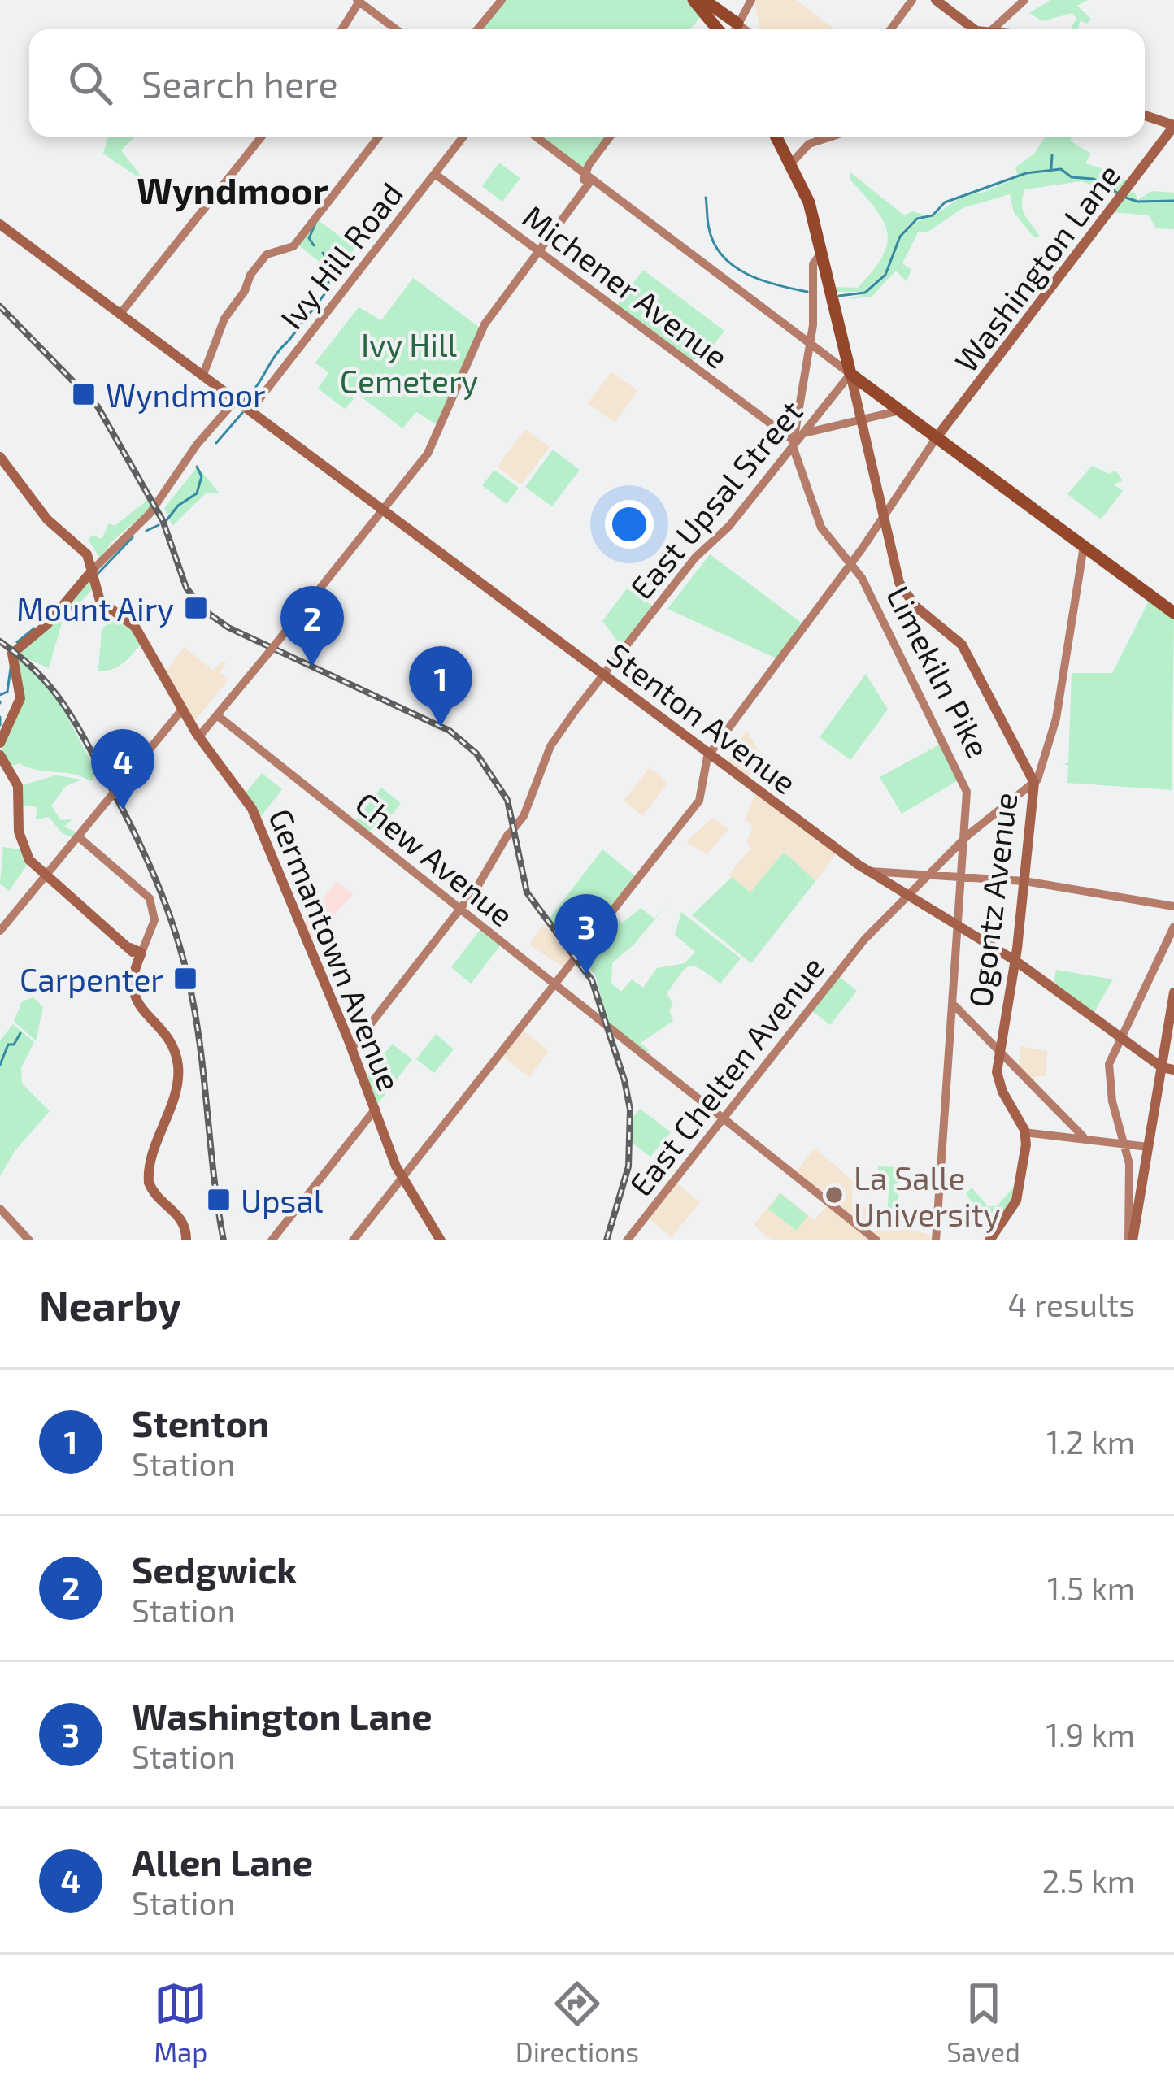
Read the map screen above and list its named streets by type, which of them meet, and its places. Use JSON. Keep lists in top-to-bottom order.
{
  "streets": {
    "highway": ["Limekiln Pike", "Ogontz Avenue"],
    "main road": ["Washington Lane", "Stenton Avenue", "Germantown Avenue"],
    "street": [
      "Ivy Hill Road",
      "Michener Avenue",
      "East Upsal Street",
      "Chew Avenue",
      "East Chelten Avenue"
    ]
  },
  "crossings": [
    ["Ivy Hill Road", "Michener Avenue"],
    ["Ivy Hill Road", "Stenton Avenue"],
    ["Michener Avenue", "East Upsal Street"],
    ["Michener Avenue", "Limekiln Pike"],
    ["East Upsal Street", "Limekiln Pike"],
    ["East Upsal Street", "Stenton Avenue"],
    ["East Upsal Street", "Chew Avenue"],
    ["East Upsal Street", "Ogontz Avenue"],
    ["East Upsal Street", "Germantown Avenue"],
    ["Limekiln Pike", "Stenton Avenue"],
    ["Limekiln Pike", "Ogontz Avenue"],
    ["Limekiln Pike", "East Chelten Avenue"],
    ["Stenton Avenue", "Ogontz Avenue"],
    ["Stenton Avenue", "East Chelten Avenue"],
    ["Chew Avenue", "East Chelten Avenue"],
    ["Ogontz Avenue", "East Chelten Avenue"]
  ],
  "districts": ["Wyndmoor"],
  "parks": ["Ivy Hill Cemetery"],
  "places": {
    "transit": [
      "Wyndmoor",
      "Mount Airy",
      "Carpenter",
      "Upsal"
    ],
    "other": ["La Salle University"]
  },
  "page": {
    "search": "Search here",
    "pins": [
      "2",
      "1",
      "4",
      "3"
    ],
    "heading": ["Nearby", "4 results"],
    "list": [
      {
        "mark": "1",
        "name": "Stenton",
        "note": "Station",
        "value": "1.2 km"
      },
      {
        "mark": "2",
        "name": "Sedgwick",
        "note": "Station",
        "value": "1.5 km"
      },
      {
        "mark": "3",
        "name": "Washington Lane",
        "note": "Station",
        "value": "1.9 km"
      },
      {
        "mark": "4",
        "name": "Allen Lane",
        "note": "Station",
        "value": "2.5 km"
      }
    ],
    "nav": ["Map", "Directions", "Saved"]
  }
}
